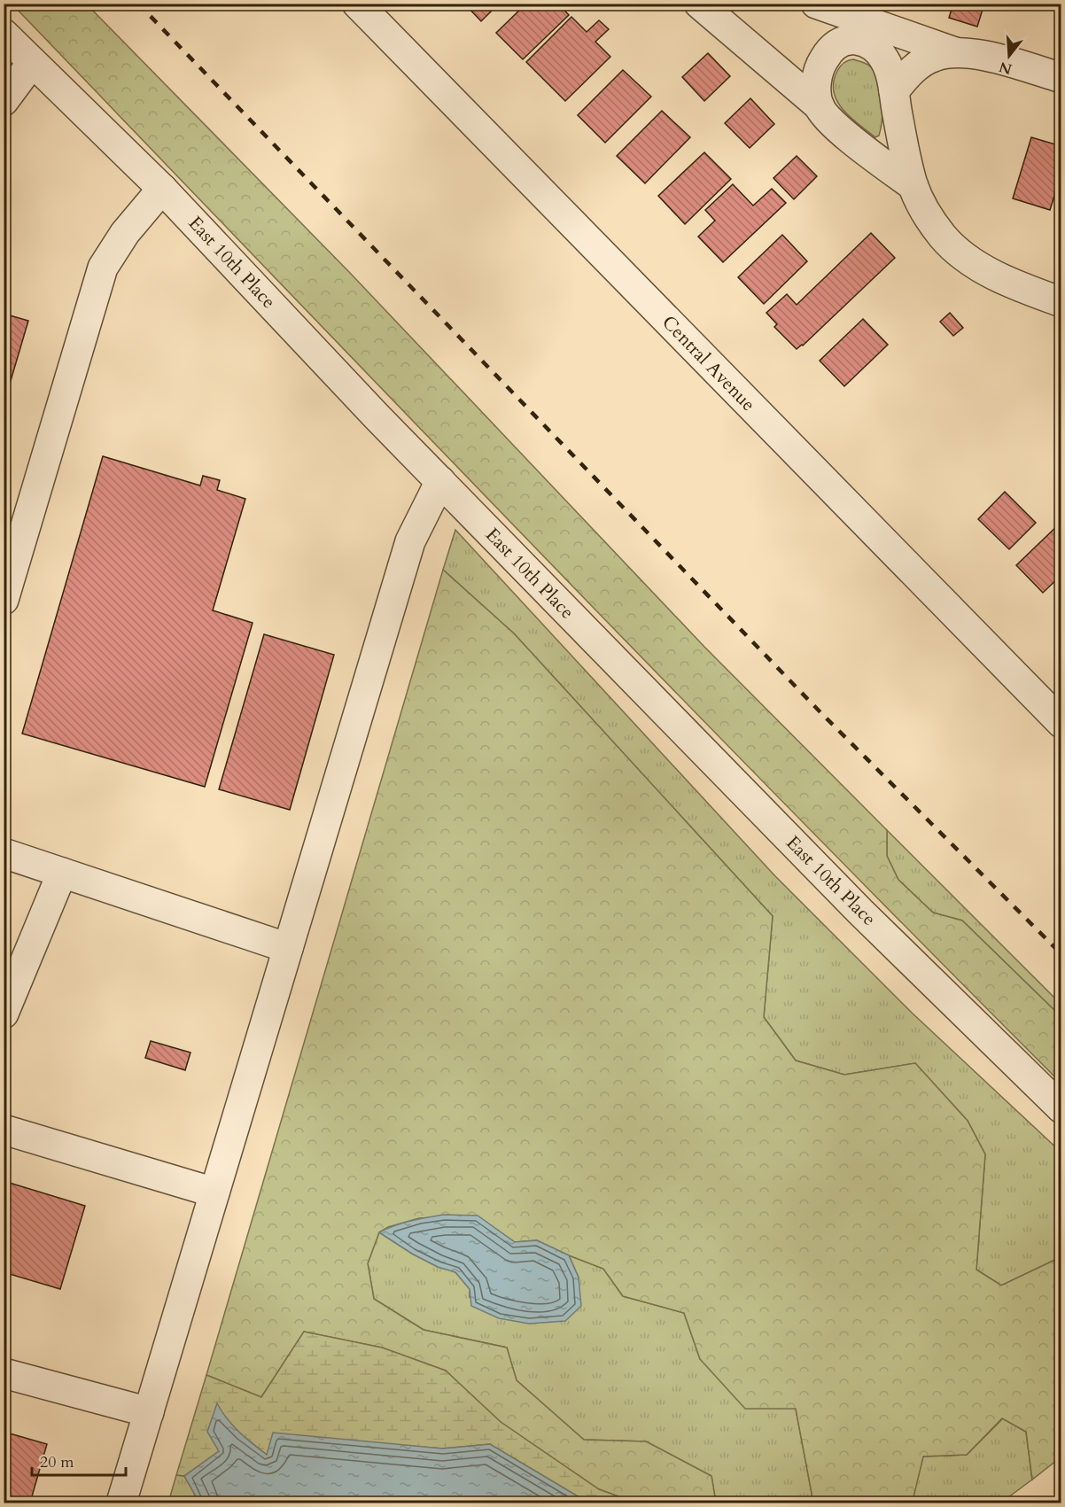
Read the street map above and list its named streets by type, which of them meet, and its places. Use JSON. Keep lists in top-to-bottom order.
{
  "streets": {
    "street": ["East 10th Place", "Central Avenue"]
  },
  "scale_bar": "20 m",
  "north": "bottom"
}
